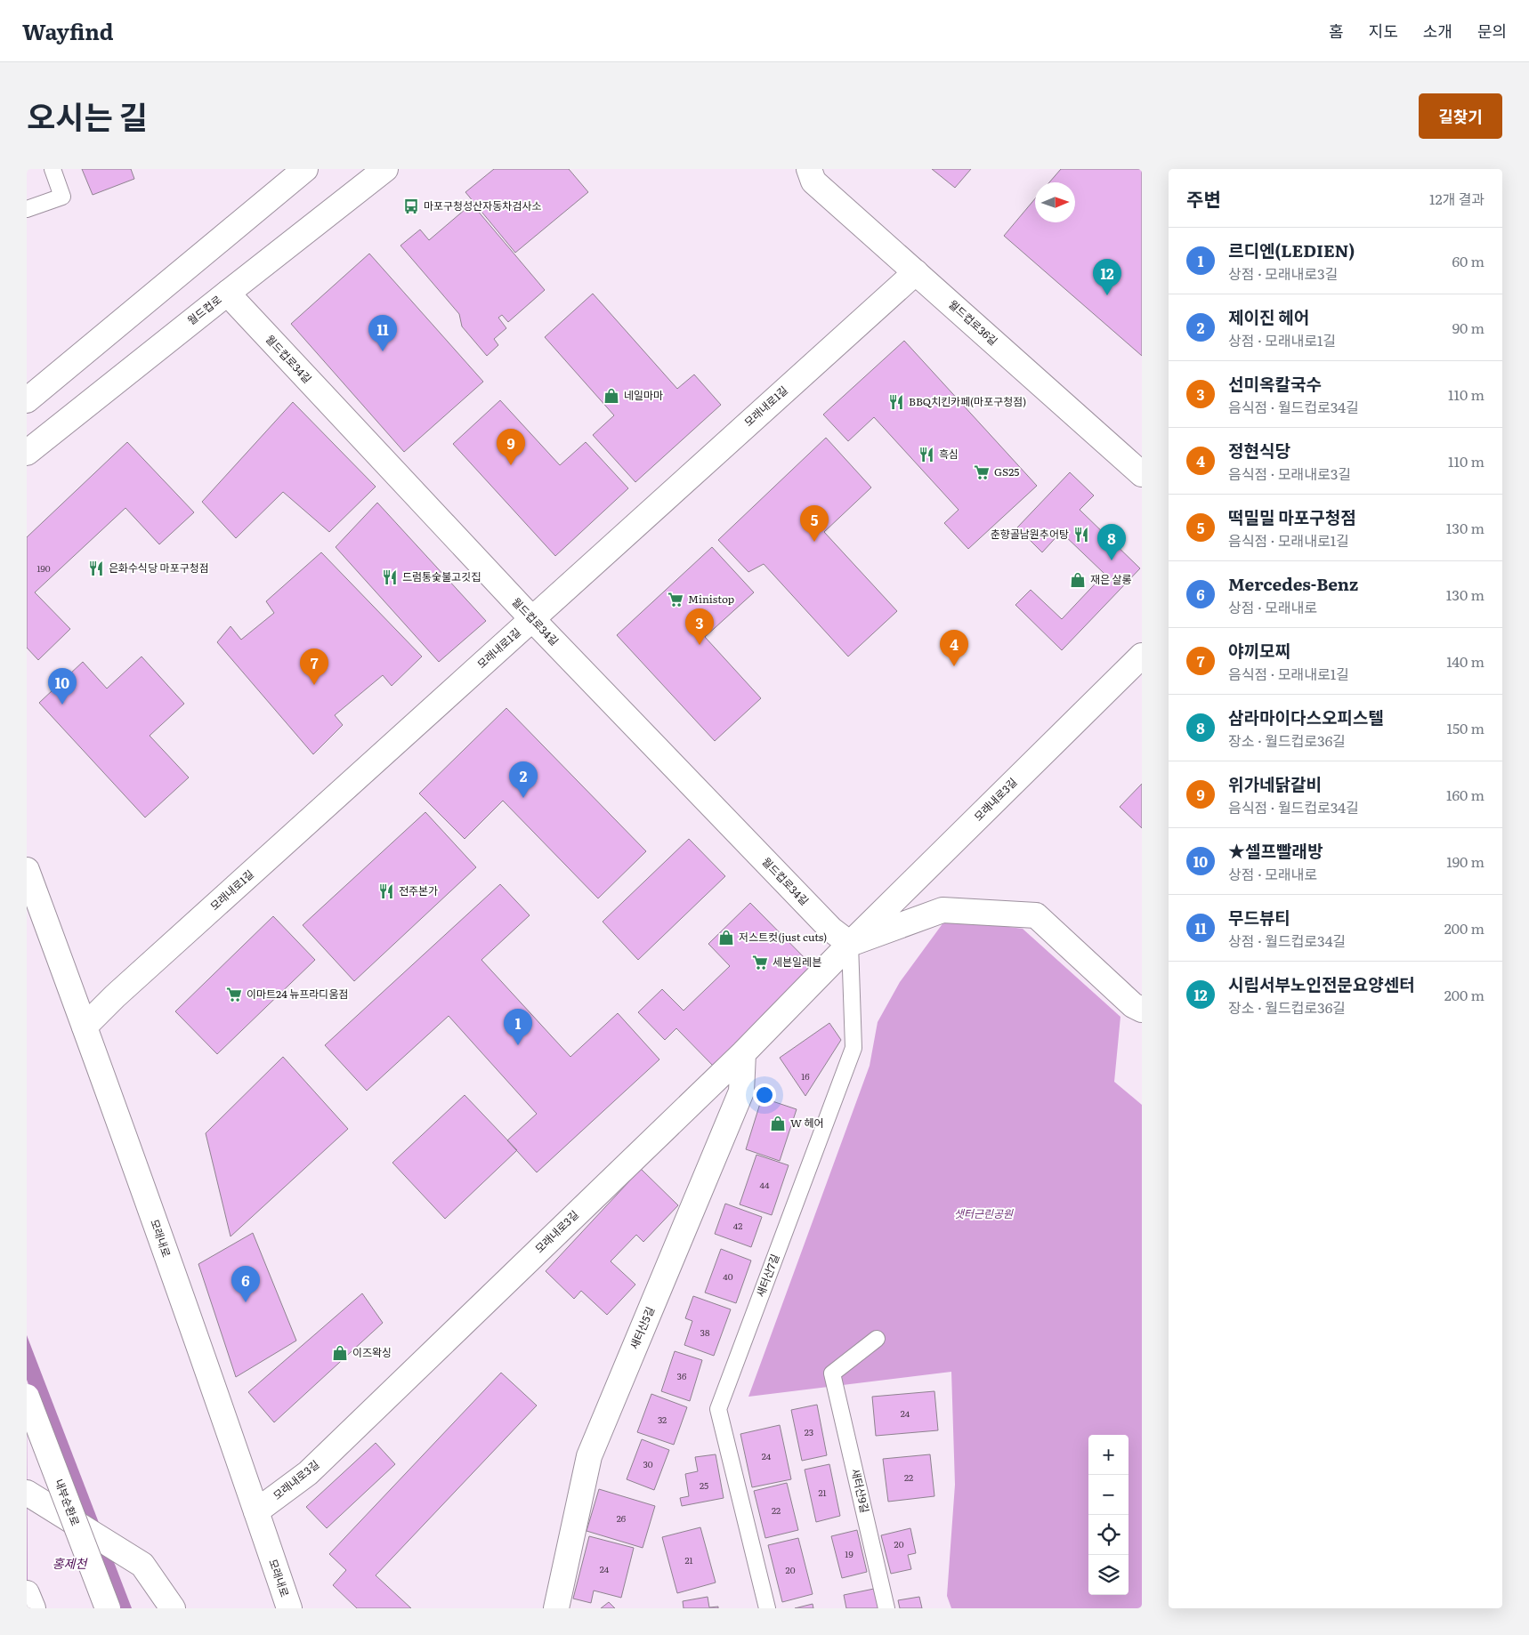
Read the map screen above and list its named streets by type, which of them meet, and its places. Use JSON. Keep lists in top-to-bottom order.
{
  "streets": {
    "main road": [
      "월드컵로",
      "월드컵로36길",
      "월드컵로34길",
      "모래내로1길",
      "모래내로3길",
      "모래내로",
      "새터산5길",
      "내부순환로"
    ],
    "lane": ["새터산7길", "새터산9길"]
  },
  "crossings": [
    ["월드컵로", "월드컵로34길"],
    ["월드컵로36길", "모래내로1길"],
    ["월드컵로34길", "모래내로1길"],
    ["월드컵로34길", "모래내로3길"],
    ["월드컵로34길", "새터산7길"],
    ["모래내로1길", "모래내로"],
    ["모래내로3길", "모래내로"],
    ["모래내로3길", "새터산7길"],
    ["모래내로3길", "새터산5길"]
  ],
  "water": ["홍제천"],
  "parks": ["샛터근린공원"],
  "places": {
    "bus stop": ["마포구청성산자동차검사소"],
    "shop": [
      "네일마마",
      "재은 살롱",
      "저스트컷(just cuts)",
      "W 헤어",
      "이즈왁싱"
    ],
    "restaurant": [
      "BBQ치킨카페(마포구청점)",
      "흑심",
      "춘향골남원추어탕",
      "은화수식당 마포구청점",
      "드럼통숯불고깃집",
      "전주본가"
    ],
    "supermarket": [
      "GS25",
      "Ministop",
      "세븐일레븐",
      "이마트24 뉴프라디움점"
    ]
  },
  "house_numbers": [
    "190",
    "16",
    "44",
    "42",
    "40",
    "38",
    "36",
    "24",
    "32",
    "23",
    "24",
    "30",
    "22",
    "25",
    "21",
    "22",
    "26",
    "20",
    "19",
    "21",
    "24",
    "20"
  ],
  "north": "right",
  "page": {
    "header": "Wayfind",
    "nav": [
      "홈",
      "지도",
      "소개",
      "문의"
    ],
    "title": "오시는 길",
    "buttons": "길찾기",
    "heading": ["주변", "12개 결과"],
    "list": [
      {
        "mark": "1",
        "name": "르디엔(LEDIEN)",
        "note": "상점 · 모래내로3길",
        "value": "60 m"
      },
      {
        "mark": "2",
        "name": "제이진 헤어",
        "note": "상점 · 모래내로1길",
        "value": "90 m"
      },
      {
        "mark": "3",
        "name": "선미옥칼국수",
        "note": "음식점 · 월드컵로34길",
        "value": "110 m"
      },
      {
        "mark": "4",
        "name": "정현식당",
        "note": "음식점 · 모래내로3길",
        "value": "110 m"
      },
      {
        "mark": "5",
        "name": "떡밀밀 마포구청점",
        "note": "음식점 · 모래내로1길",
        "value": "130 m"
      },
      {
        "mark": "6",
        "name": "Mercedes-Benz",
        "note": "상점 · 모래내로",
        "value": "130 m"
      },
      {
        "mark": "7",
        "name": "야끼모찌",
        "note": "음식점 · 모래내로1길",
        "value": "140 m"
      },
      {
        "mark": "8",
        "name": "삼라마이다스오피스텔",
        "note": "장소 · 월드컵로36길",
        "value": "150 m"
      },
      {
        "mark": "9",
        "name": "위가네닭갈비",
        "note": "음식점 · 월드컵로34길",
        "value": "160 m"
      },
      {
        "mark": "10",
        "name": "★셀프빨래방",
        "note": "상점 · 모래내로",
        "value": "190 m"
      },
      {
        "mark": "11",
        "name": "무드뷰티",
        "note": "상점 · 월드컵로34길",
        "value": "200 m"
      },
      {
        "mark": "12",
        "name": "시립서부노인전문요양센터",
        "note": "장소 · 월드컵로36길",
        "value": "200 m"
      }
    ],
    "pins": [
      "12",
      "11",
      "9",
      "5",
      "8",
      "3",
      "4",
      "7",
      "10",
      "2",
      "1",
      "6"
    ],
    "map_buttons": ["+", "−"]
  }
}
